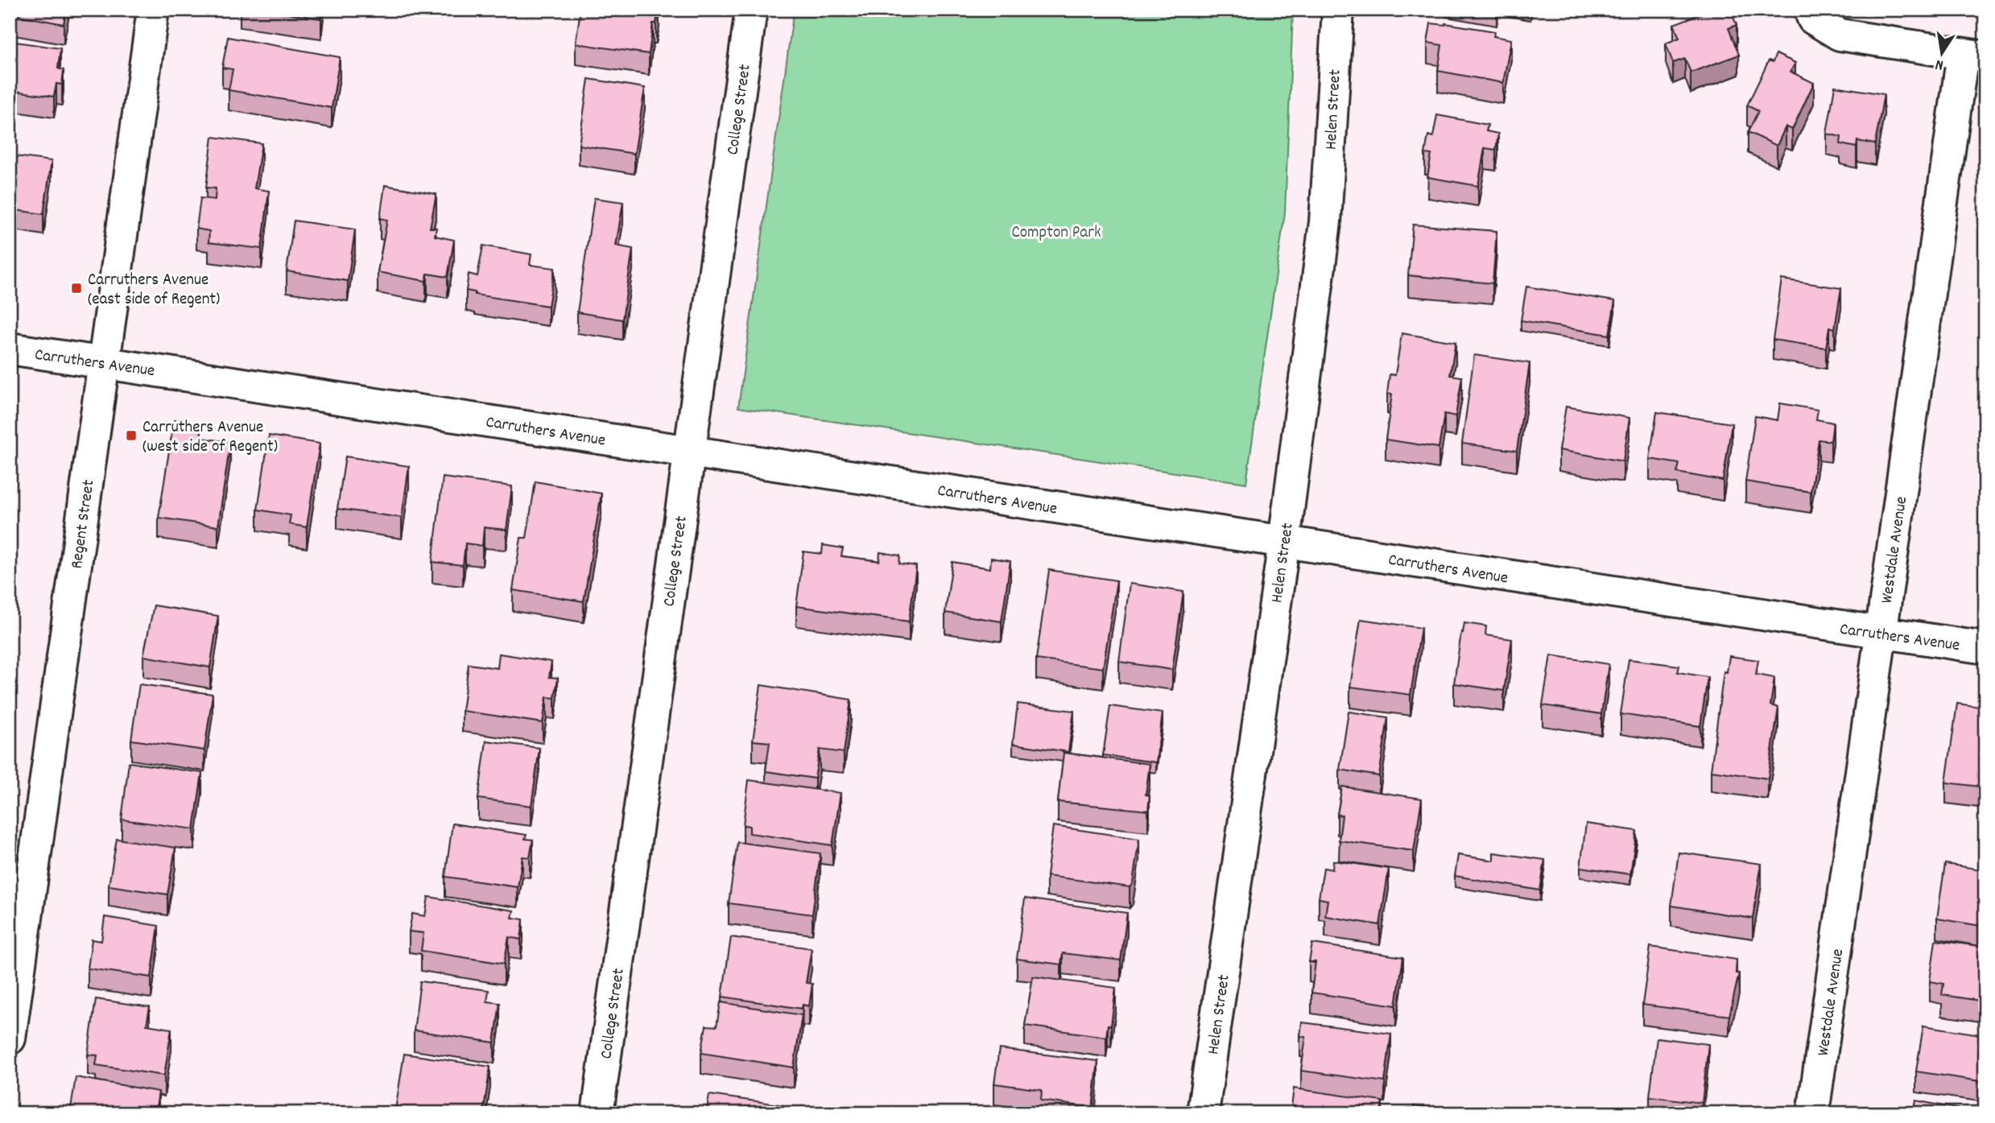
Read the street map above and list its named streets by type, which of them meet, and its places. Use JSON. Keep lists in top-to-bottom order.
{
  "streets": {
    "street": [
      "College Street",
      "Helen Street",
      "Carruthers Avenue",
      "Regent Street",
      "Westdale Avenue"
    ]
  },
  "crossings": [
    ["College Street", "Carruthers Avenue"],
    ["Helen Street", "Carruthers Avenue"],
    ["Carruthers Avenue", "Regent Street"],
    ["Carruthers Avenue", "Westdale Avenue"]
  ],
  "parks": ["Compton Park"],
  "places": {
    "transit": ["Carruthers Avenue (east side of Regent)", "Carruthers Avenue (west side of Regent)"]
  },
  "north": "bottom"
}
